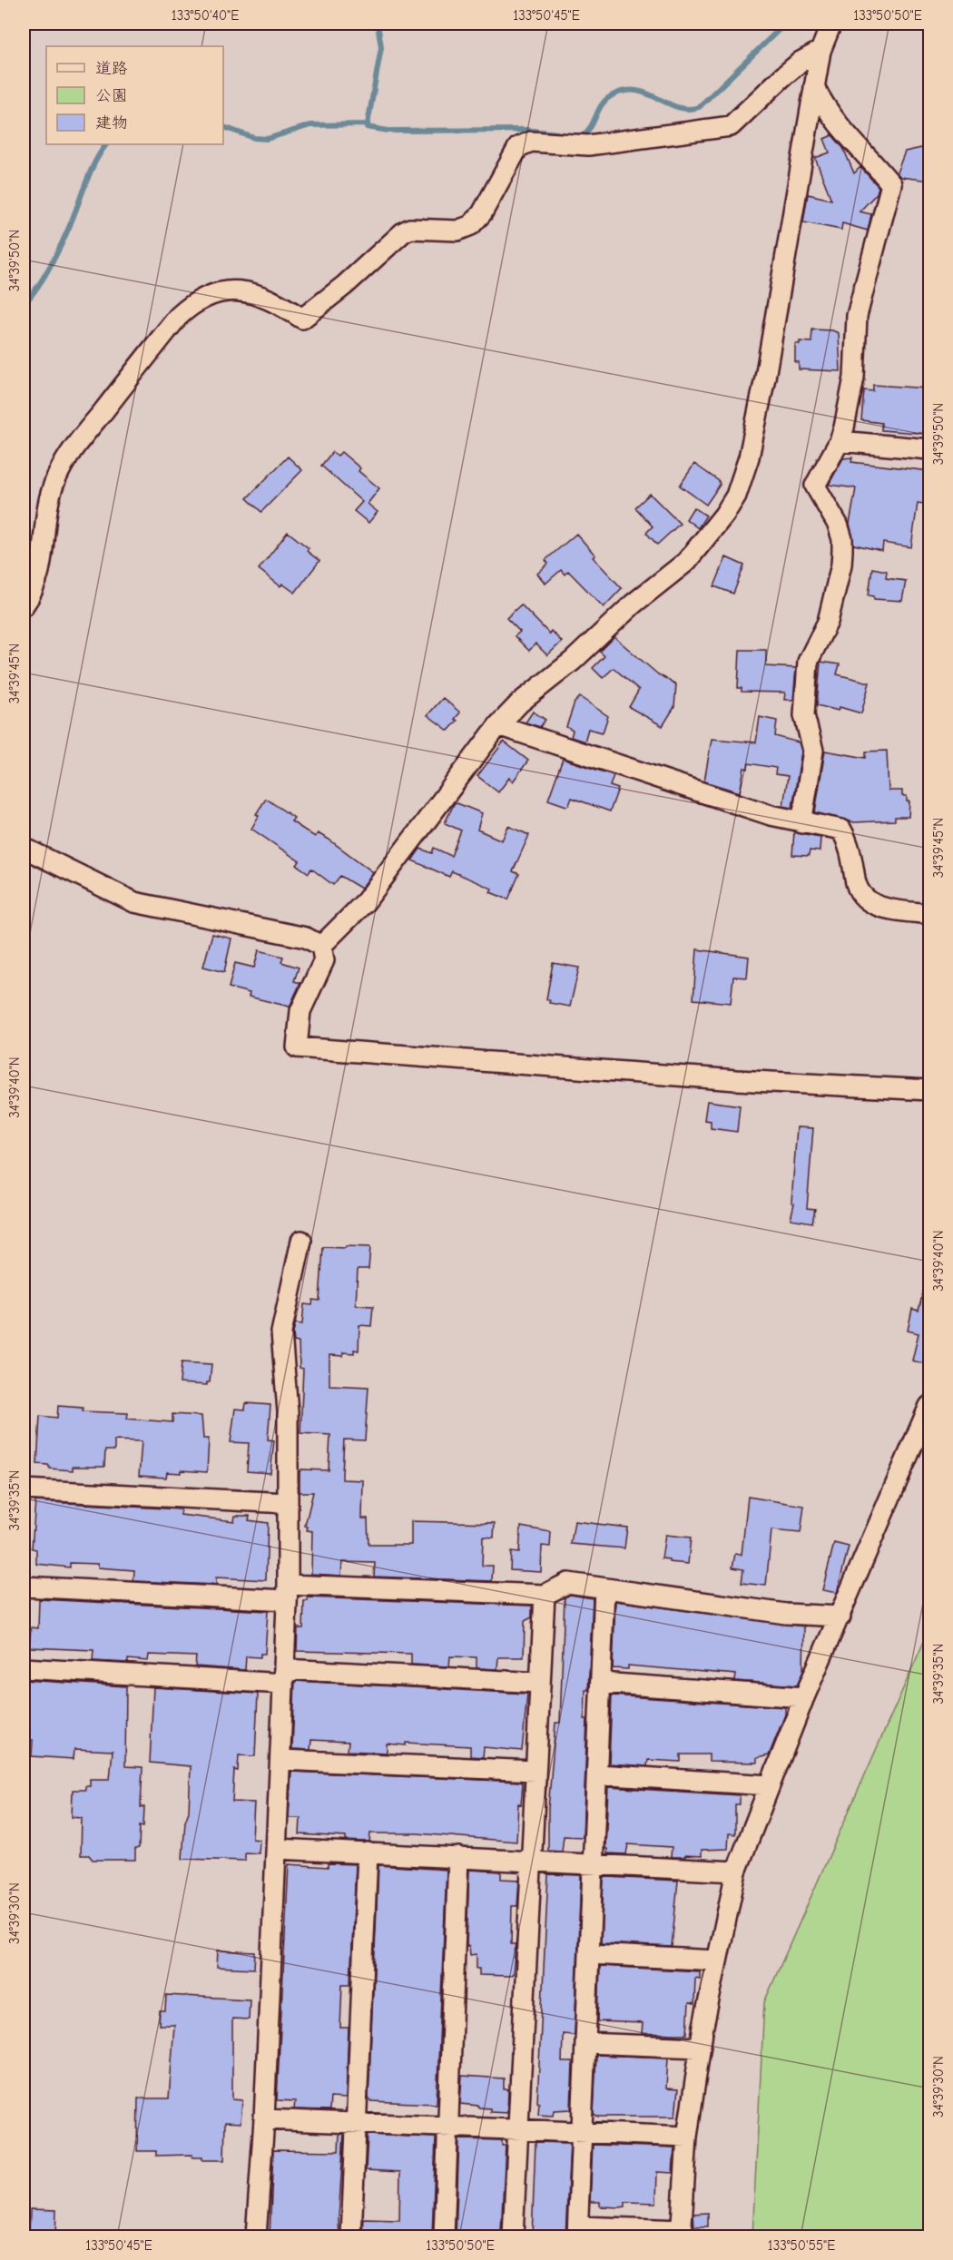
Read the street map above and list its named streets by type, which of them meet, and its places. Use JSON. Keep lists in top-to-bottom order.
{
  "legend": ["道路", "公園", "建物"],
  "coordinates": [
    "133°50'40\"E",
    "133°50'45\"E",
    "133°50'50\"E",
    "34°39'50\"N",
    "34°39'45\"N",
    "34°39'40\"N",
    "34°39'35\"N",
    "34°39'30\"N",
    "133°50'55\"E"
  ]
}
